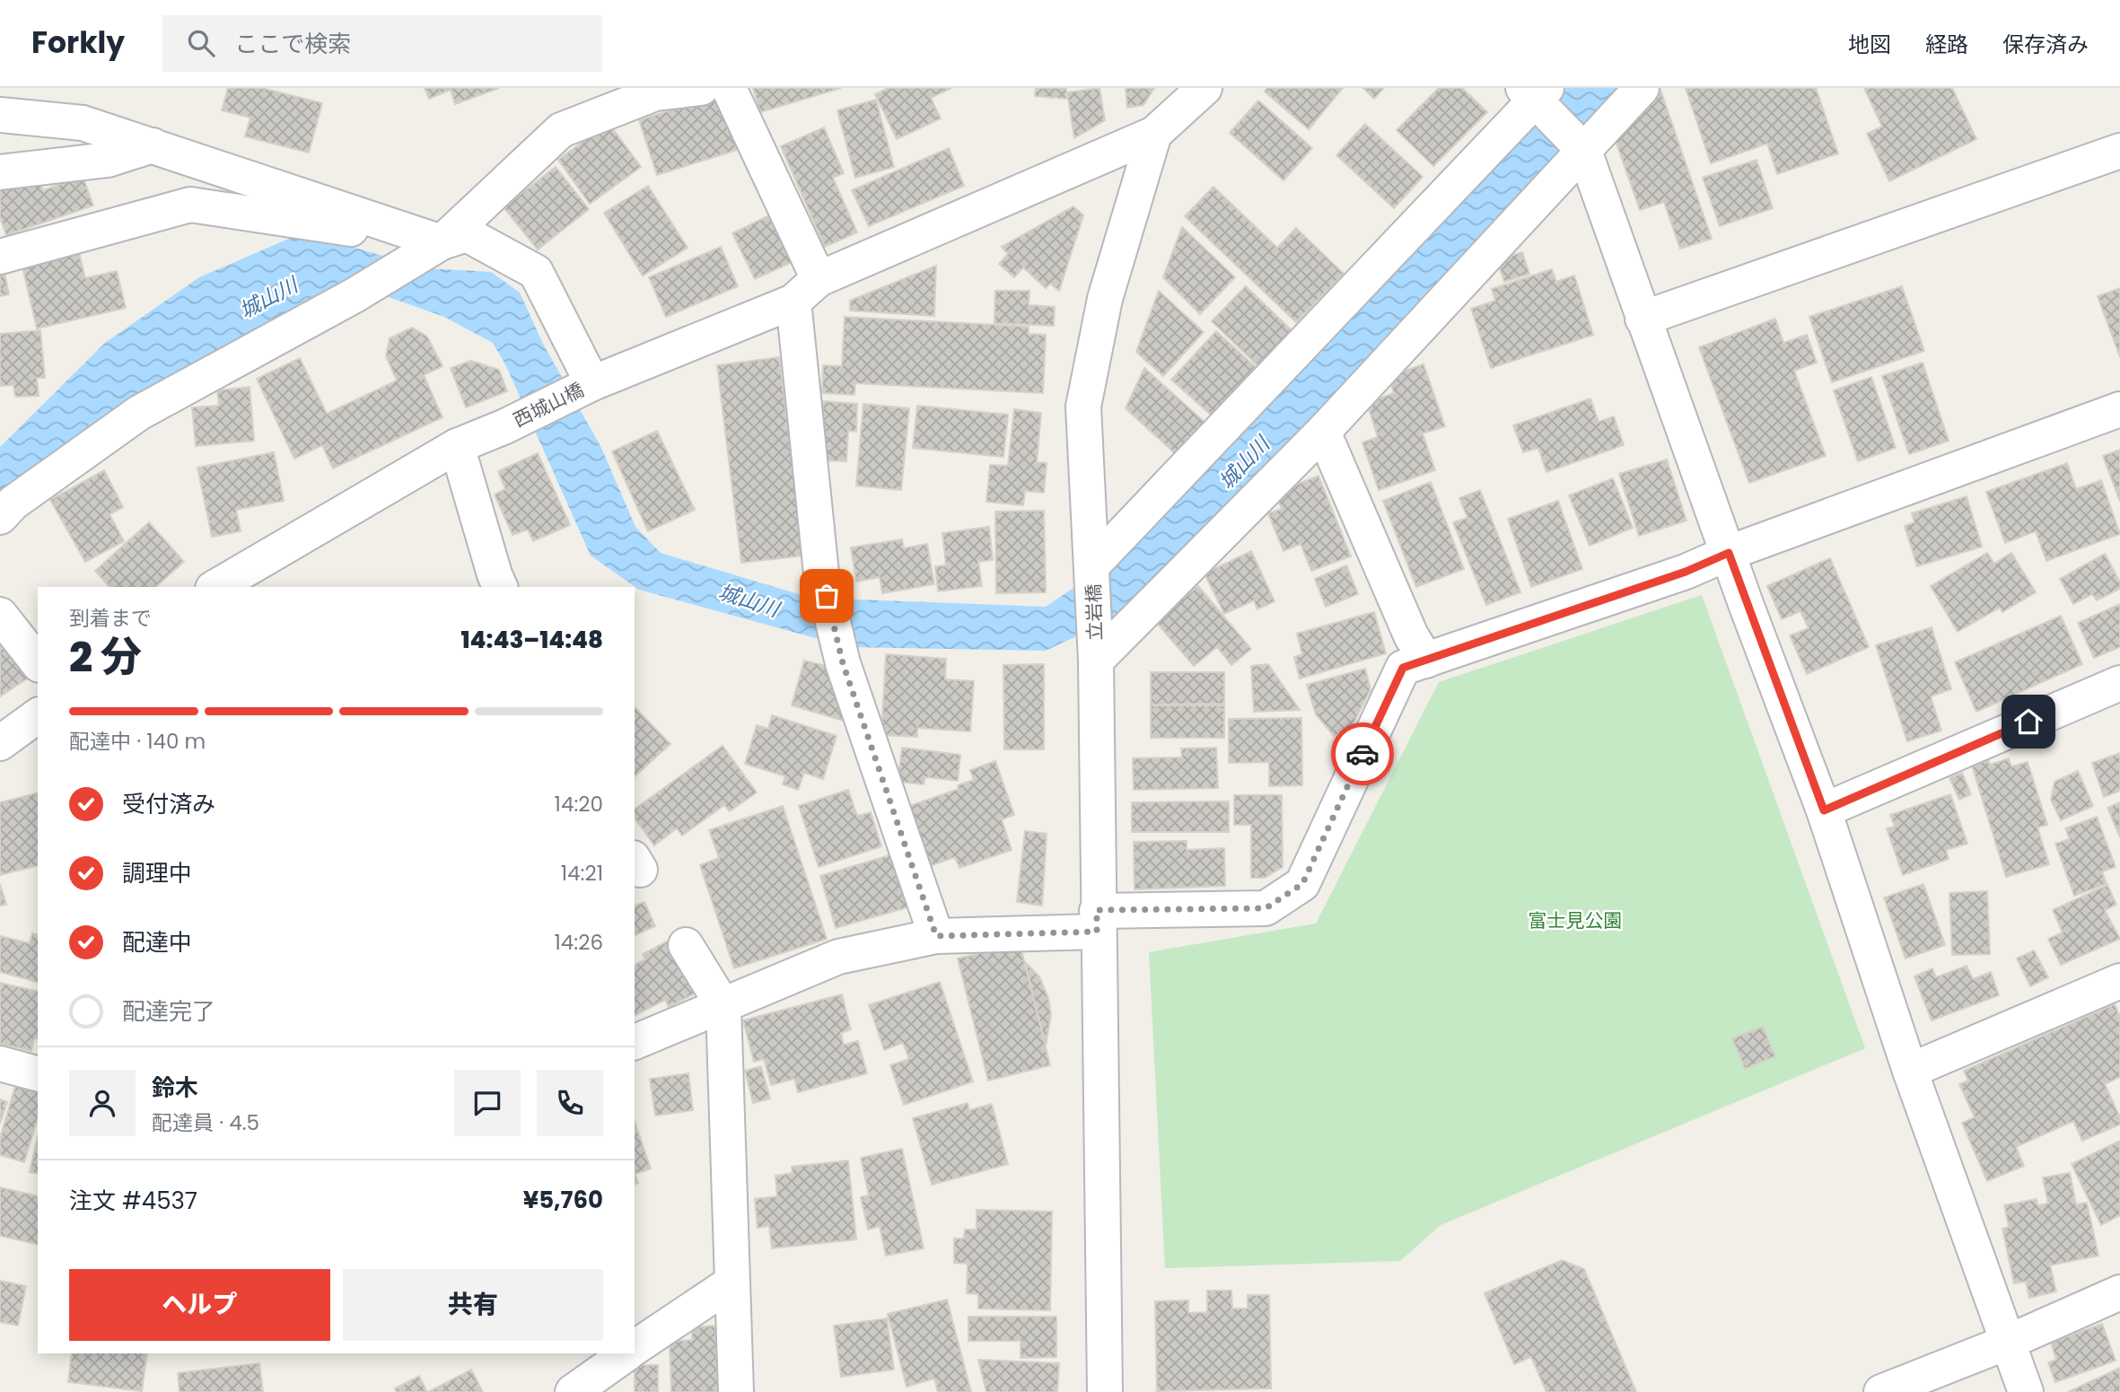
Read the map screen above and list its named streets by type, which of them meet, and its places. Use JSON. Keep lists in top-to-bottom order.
{
  "streets": {
    "street": ["西城山橋", "立岩橋"]
  },
  "crossings": [
    ["西城山橋", "立岩橋"]
  ],
  "water": ["城山川"],
  "parks": ["富士見公園"],
  "page": {
    "header": "Forkly",
    "search": "ここで検索",
    "nav": ["地図", "経路", "保存済み"],
    "heading": ["2 分", "到着まで", "14:43–14:48"],
    "panel": [
      "鈴木",
      "配達員 · 4.5",
      "注文 #4537",
      "¥5,760"
    ],
    "bar": "配達中 · 140 m",
    "list": [
      ["受付済み", "14:20"],
      ["調理中", "14:21"],
      ["配達中", "14:26"],
      "配達完了"
    ],
    "buttons": ["ヘルプ", "共有"]
  }
}
